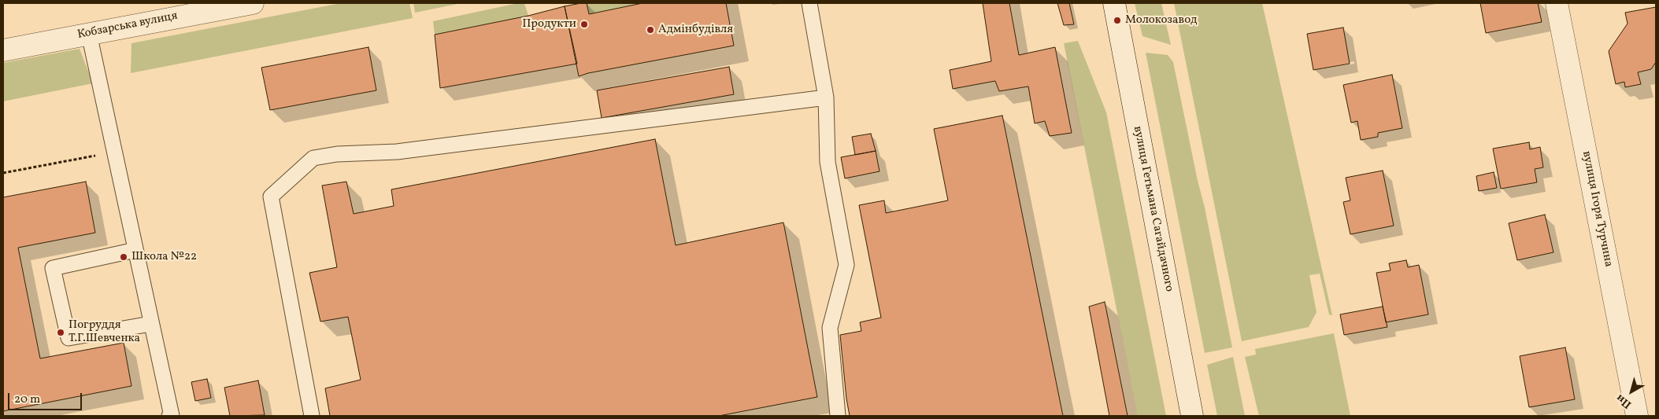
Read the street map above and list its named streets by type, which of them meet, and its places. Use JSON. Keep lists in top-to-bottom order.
{
  "streets": {
    "street": ["Кобзарська вулиця", "вулиця Гетьмана Сагайдачного", "вулиця Ігоря Турчина"]
  },
  "places": [
    "Молокозавод",
    "Продукти",
    "Адмінбудівля",
    "Школа №22",
    "Погруддя Т.Г.Шевченка"
  ],
  "scale_bar": "20 m",
  "north": "bottom left"
}
